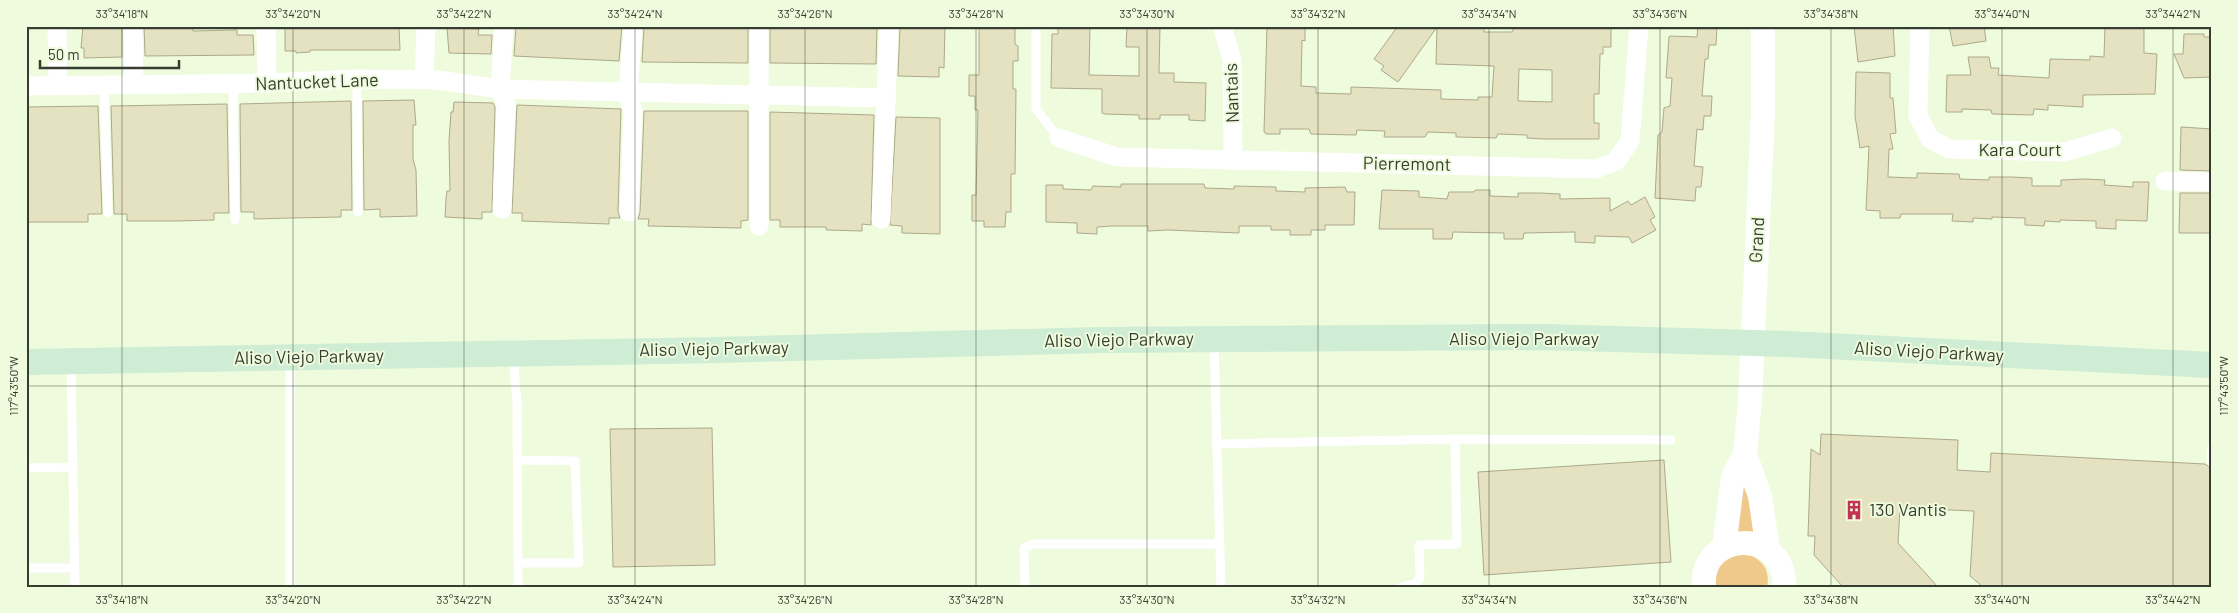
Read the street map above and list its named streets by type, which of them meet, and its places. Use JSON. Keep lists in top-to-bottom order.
{
  "streets": {
    "main road": ["Aliso Viejo Parkway"],
    "street": [
      "Nantucket Lane",
      "Nantais",
      "Kara Court",
      "Pierremont",
      "Grand"
    ]
  },
  "crossings": [
    ["Nantais", "Pierremont"],
    ["Grand", "Aliso Viejo Parkway"]
  ],
  "places": {
    "building": ["130 Vantis"]
  },
  "scale_bar": "50 m",
  "coordinates": [
    "33°34'18\"N",
    "33°34'20\"N",
    "33°34'22\"N",
    "33°34'24\"N",
    "33°34'26\"N",
    "33°34'28\"N",
    "33°34'30\"N",
    "33°34'32\"N",
    "33°34'34\"N",
    "33°34'36\"N",
    "33°34'38\"N",
    "33°34'40\"N",
    "33°34'42\"N",
    "117°43'50\"W"
  ]
}
